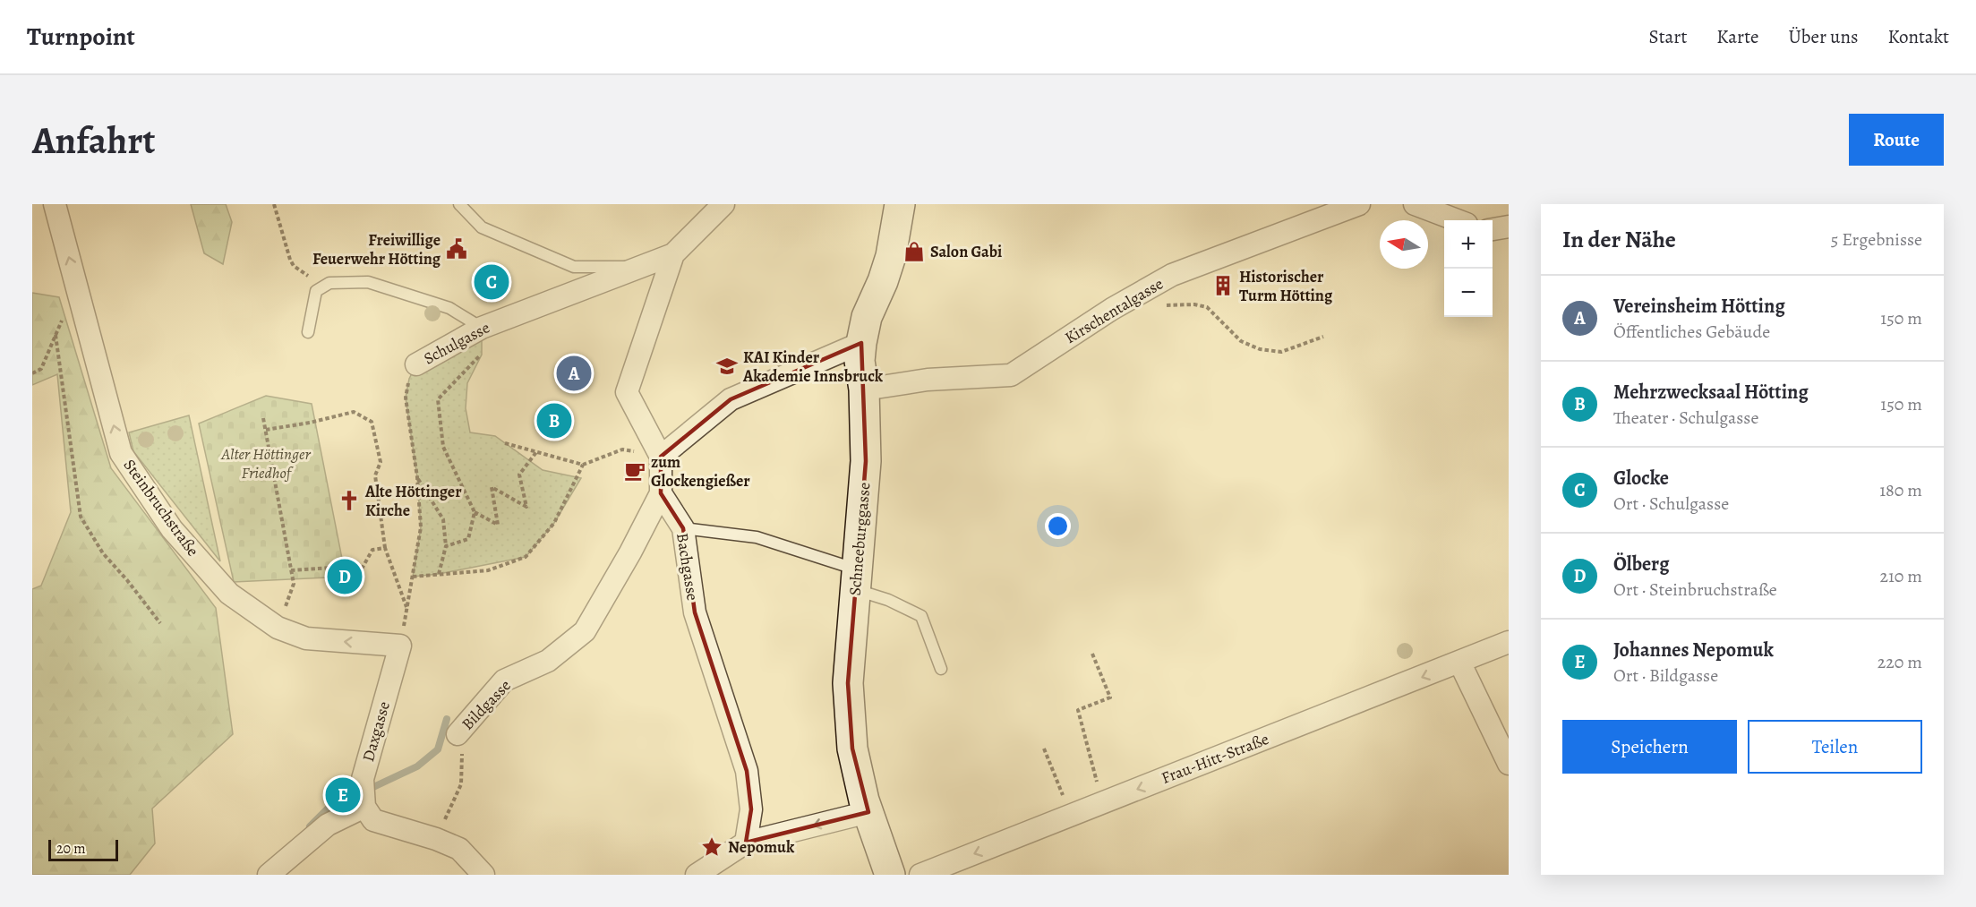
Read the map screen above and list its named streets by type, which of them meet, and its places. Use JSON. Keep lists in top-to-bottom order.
{
  "streets": {
    "street": [
      "Kirschentalgasse",
      "Schulgasse",
      "Steinbruchstraße",
      "Schneeburggasse",
      "Bachgasse",
      "Bildgasse",
      "Daxgasse",
      "Frau-Hitt-Straße"
    ]
  },
  "crossings": [
    ["Kirschentalgasse", "Schneeburggasse"],
    ["Schulgasse", "Steinbruchstraße"],
    ["Schulgasse", "Daxgasse"],
    ["Steinbruchstraße", "Daxgasse"],
    ["Bachgasse", "Bildgasse"]
  ],
  "one_way": ["Steinbruchstraße", "Frau-Hitt-Straße"],
  "parks": ["Alter Höttinger Friedhof"],
  "places": {
    "public building": ["Freiwillige Feuerwehr Hötting"],
    "shop": ["Salon Gabi"],
    "building": ["Historischer Turm Hötting"],
    "school or university": ["KAI Kinder Akademie Innsbruck"],
    "cafe": ["zum Glockengießer"],
    "church": ["Alte Höttinger Kirche"],
    "place": ["Nepomuk"]
  },
  "scale_bar": "20 m",
  "north": "left",
  "page": {
    "header": "Turnpoint",
    "nav": [
      "Start",
      "Karte",
      "Über uns",
      "Kontakt"
    ],
    "buttons": [
      "Route",
      ["Speichern", "Teilen"]
    ],
    "title": "Anfahrt",
    "heading": ["In der Nähe", "5 Ergebnisse"],
    "map_buttons": ["+", "−"],
    "pins": [
      "C",
      "A",
      "B",
      "D",
      "E"
    ],
    "list": [
      {
        "mark": "A",
        "name": "Vereinsheim Hötting",
        "note": "Öffentliches Gebäude",
        "value": "150 m"
      },
      {
        "mark": "B",
        "name": "Mehrzwecksaal Hötting",
        "note": "Theater · Schulgasse",
        "value": "150 m"
      },
      {
        "mark": "C",
        "name": "Glocke",
        "note": "Ort · Schulgasse",
        "value": "180 m"
      },
      {
        "mark": "D",
        "name": "Ölberg",
        "note": "Ort · Steinbruchstraße",
        "value": "210 m"
      },
      {
        "mark": "E",
        "name": "Johannes Nepomuk",
        "note": "Ort · Bildgasse",
        "value": "220 m"
      }
    ],
    "scale": "20 m"
  }
}
